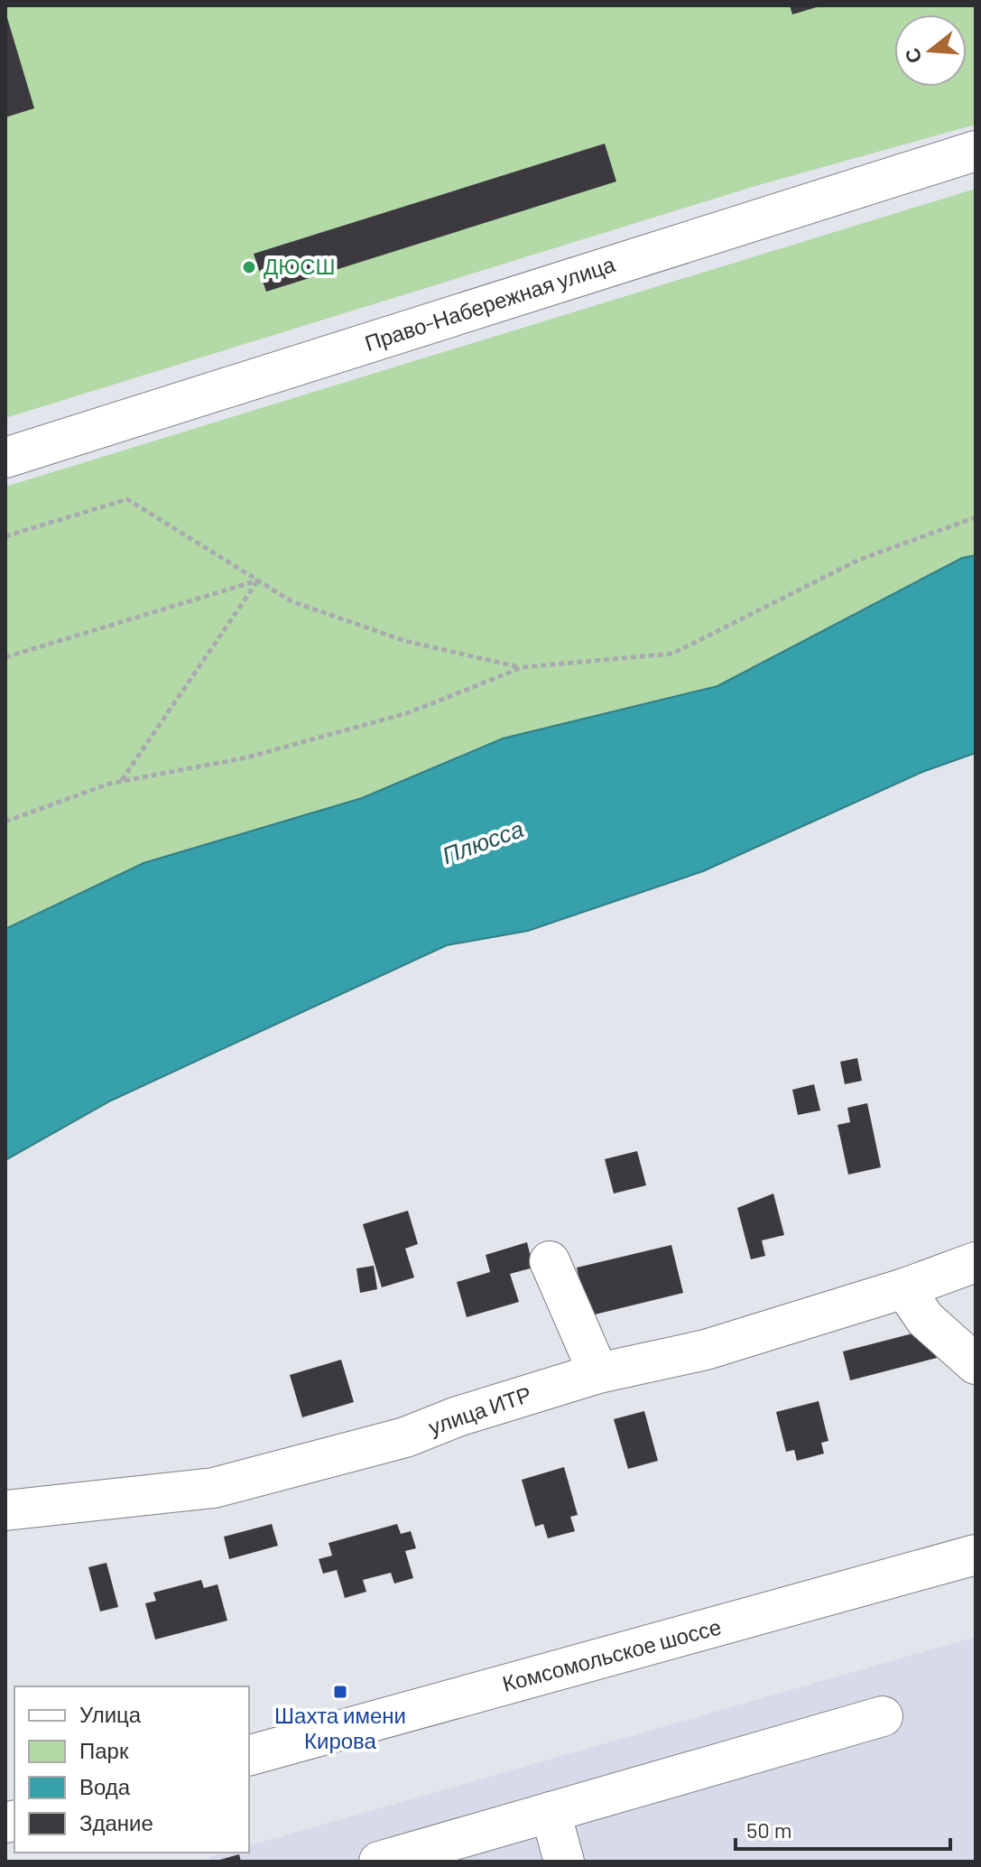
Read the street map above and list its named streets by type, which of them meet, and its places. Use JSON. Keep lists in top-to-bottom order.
{
  "streets": {
    "street": ["Право-Набережная улица", "улица ИТР", "Комсомольское шоссе"]
  },
  "water": ["Плюсса"],
  "places": {
    "other": ["ДЮСШ"],
    "transit": ["Шахта имени Кирова"]
  },
  "legend": [
    "Улица",
    "Парк",
    "Вода",
    "Здание"
  ],
  "scale_bar": "50 m",
  "north": "left"
}
